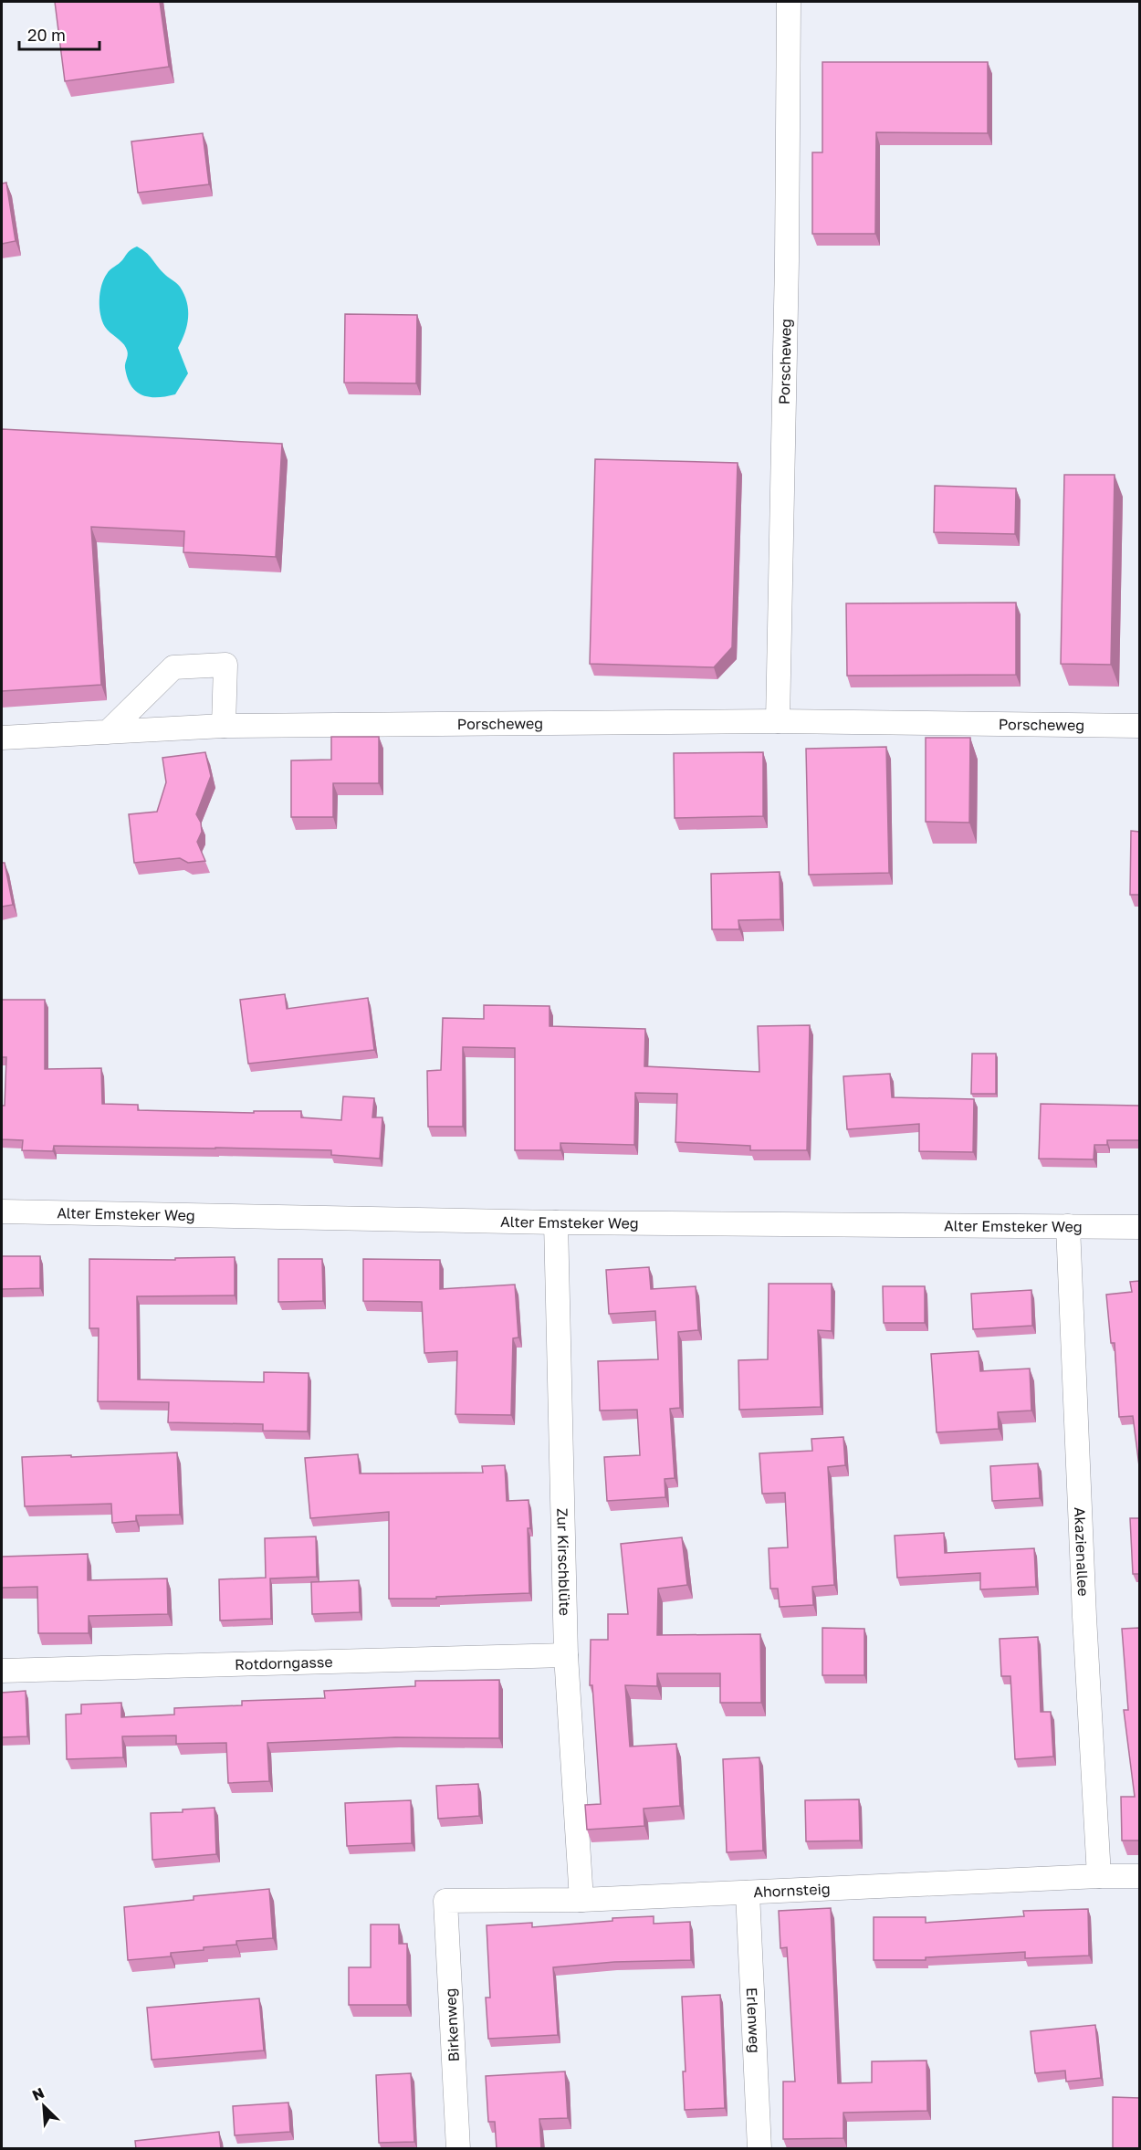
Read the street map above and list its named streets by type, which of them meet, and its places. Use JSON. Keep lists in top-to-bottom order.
{
  "streets": {
    "street": [
      "Porscheweg",
      "Alter Emsteker Weg",
      "Akazienallee",
      "Zur Kirschblüte",
      "Rotdorngasse",
      "Ahornsteig",
      "Erlenweg",
      "Birkenweg"
    ]
  },
  "crossings": [
    ["Alter Emsteker Weg", "Akazienallee"],
    ["Alter Emsteker Weg", "Zur Kirschblüte"],
    ["Akazienallee", "Ahornsteig"],
    ["Zur Kirschblüte", "Rotdorngasse"],
    ["Zur Kirschblüte", "Ahornsteig"],
    ["Ahornsteig", "Erlenweg"],
    ["Ahornsteig", "Birkenweg"]
  ],
  "scale_bar": "20 m",
  "north": "top left"
}
